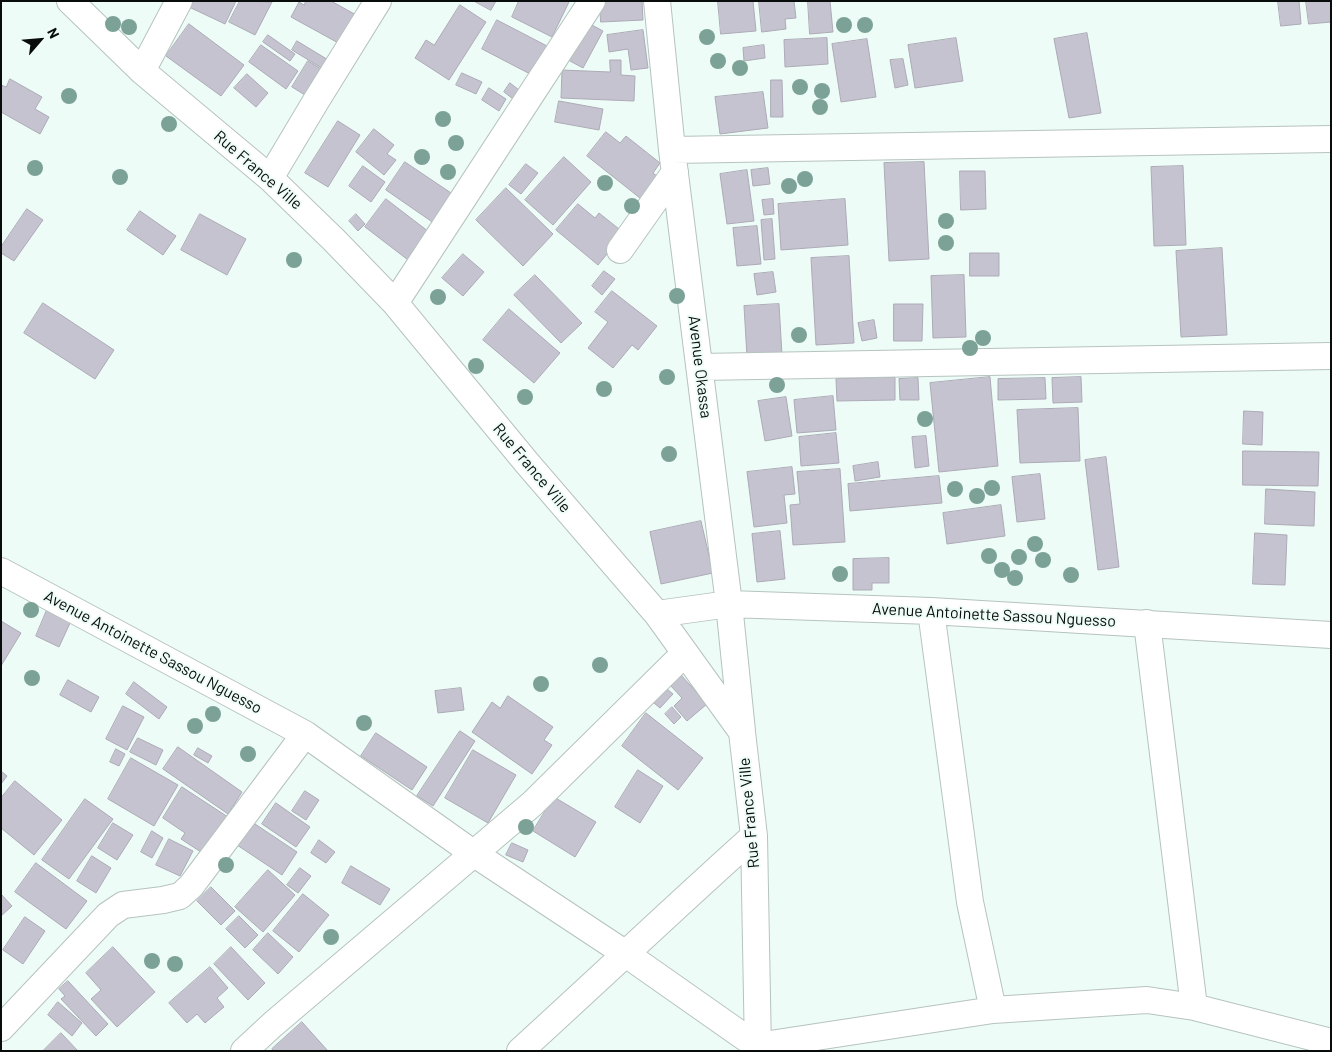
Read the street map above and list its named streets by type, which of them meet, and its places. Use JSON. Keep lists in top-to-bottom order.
{
  "streets": {
    "street": ["Rue France Ville", "Avenue Okassa", "Avenue Antoinette Sassou Nguesso"]
  },
  "crossings": [
    ["Rue France Ville", "Avenue Okassa"],
    ["Rue France Ville", "Avenue Antoinette Sassou Nguesso"],
    ["Avenue Okassa", "Avenue Antoinette Sassou Nguesso"]
  ],
  "north": "top right"
}
